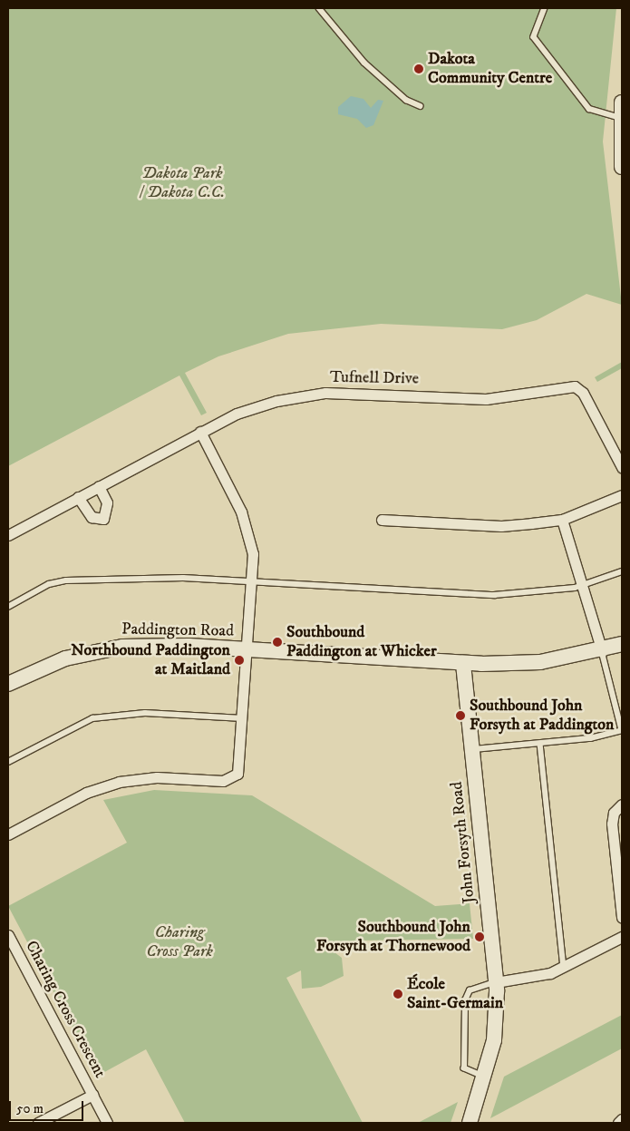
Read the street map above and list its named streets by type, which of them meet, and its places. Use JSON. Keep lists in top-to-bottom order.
{
  "streets": {
    "street": [
      "Tufnell Drive",
      "Paddington Road",
      "John Forsyth Road",
      "Charing Cross Crescent"
    ]
  },
  "crossings": [
    ["Paddington Road", "John Forsyth Road"]
  ],
  "parks": ["Dakota Park / Dakota C.C.", "Charing Cross Park"],
  "places": [
    "Dakota Community Centre",
    "Southbound Paddington at Whicker",
    "Northbound Paddington at Maitland",
    "Southbound John Forsyth at Paddington",
    "Southbound John Forsyth at Thornewood",
    "École Saint-Germain"
  ],
  "scale_bar": "50 m"
}
